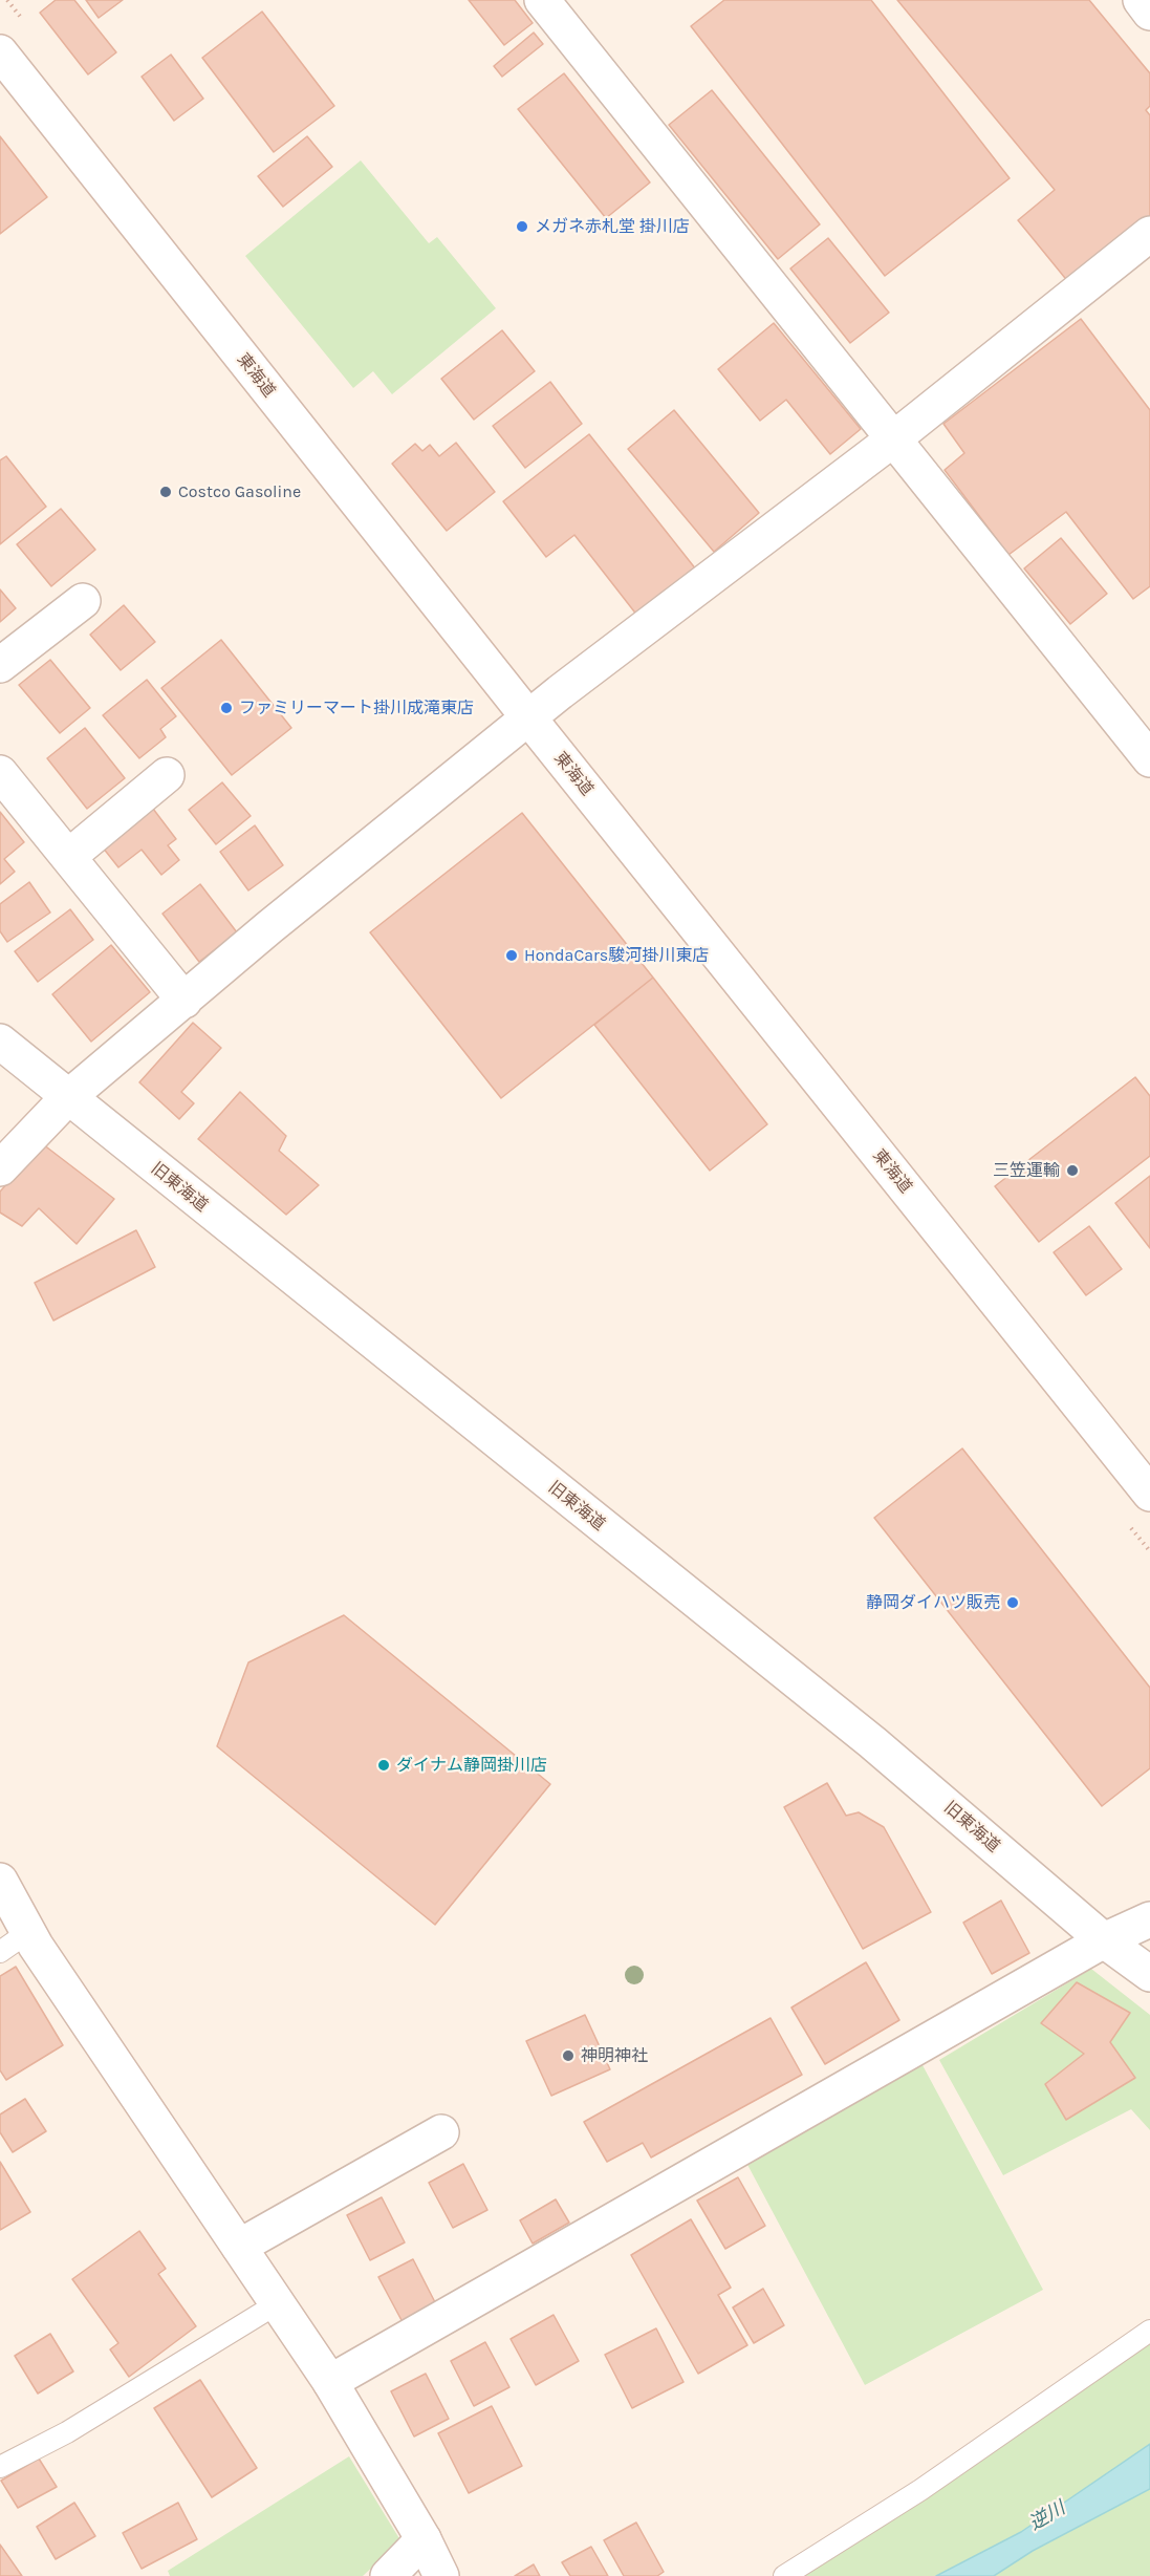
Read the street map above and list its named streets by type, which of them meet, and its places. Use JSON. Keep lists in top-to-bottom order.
{
  "streets": {
    "street": ["東海道", "旧東海道"]
  },
  "water": ["逆川"],
  "places": [
    "メガネ赤札堂 掛川店",
    "Costco Gasoline",
    "ファミリーマート掛川成滝東店",
    "HondaCars駿河掛川東店",
    "三笠運輸",
    "静岡ダイハツ販売",
    "ダイナム静岡掛川店",
    "神明神社"
  ]
}
